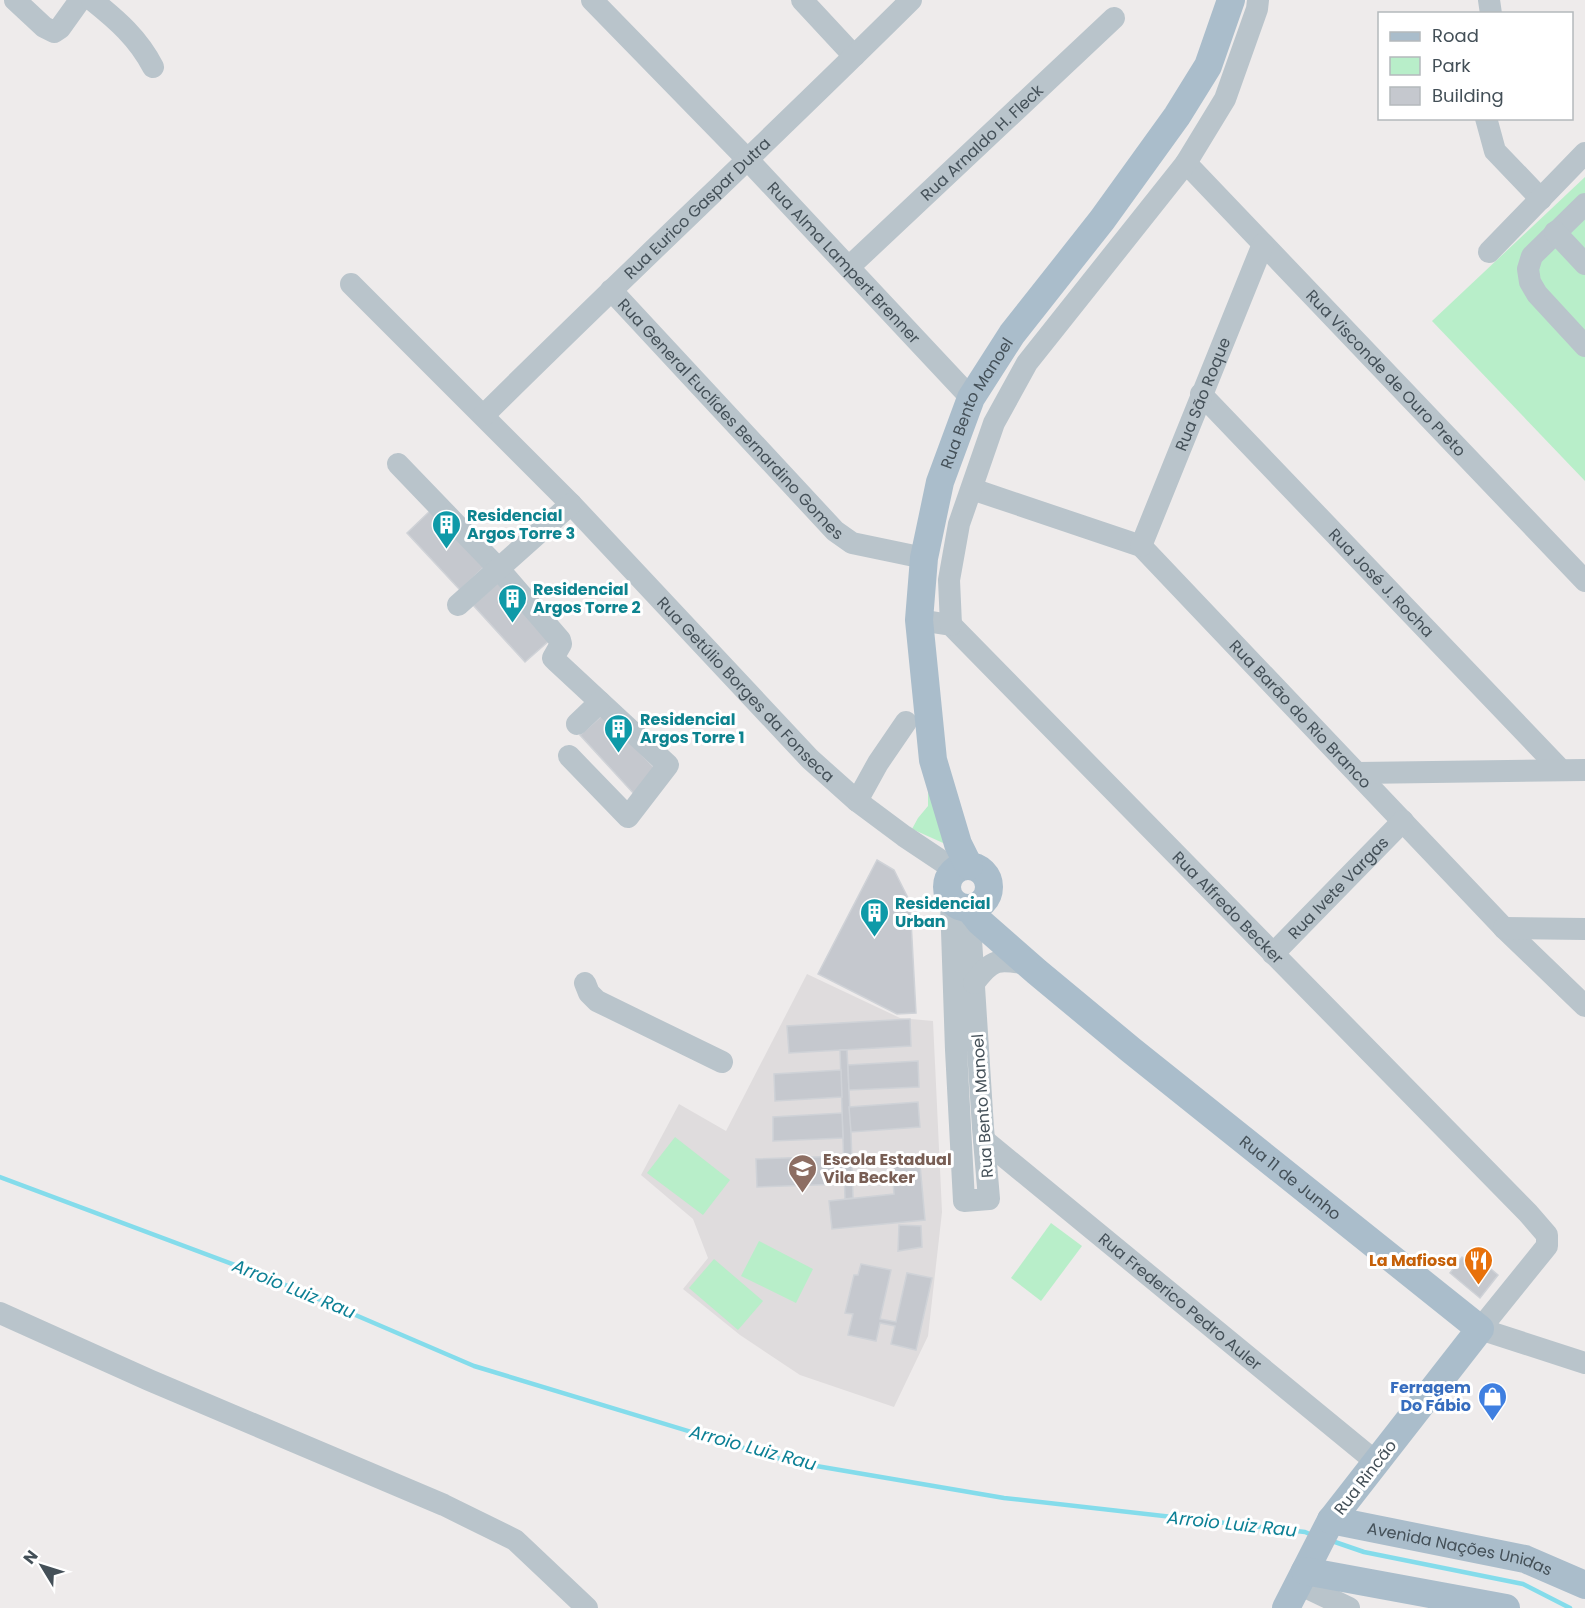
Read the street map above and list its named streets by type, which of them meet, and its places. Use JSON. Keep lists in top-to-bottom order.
{
  "streets": {
    "main road": [
      "Rua Bento Manoel",
      "Rua 11 de Junho",
      "Rua Rincão",
      "Avenida Nações Unidas"
    ],
    "street": [
      "Rua Arnaldo H. Fleck",
      "Rua Eurico Gaspar Dutra",
      "Rua Alma Lampert Brenner",
      "Rua Visconde de Ouro Preto",
      "Rua São Roque",
      "Rua General Euclídes Bernardino Gomes",
      "Rua José J. Rocha",
      "Rua Getúlio Borges da Fonseca",
      "Rua Barão do Rio Branco",
      "Rua Ivete Vargas",
      "Rua Alfredo Becker",
      "Rua Frederico Pedro Auler"
    ]
  },
  "crossings": [
    ["Rua Arnaldo H. Fleck", "Rua Alma Lampert Brenner"],
    ["Rua Eurico Gaspar Dutra", "Rua Alma Lampert Brenner"],
    ["Rua Eurico Gaspar Dutra", "Rua General Euclídes Bernardino Gomes"],
    ["Rua Eurico Gaspar Dutra", "Rua Getúlio Borges da Fonseca"],
    ["Rua Alma Lampert Brenner", "Rua Bento Manoel"],
    ["Rua Visconde de Ouro Preto", "Rua São Roque"],
    ["Rua São Roque", "Rua José J. Rocha"],
    ["Rua São Roque", "Rua Barão do Rio Branco"],
    ["Rua Bento Manoel", "Rua General Euclídes Bernardino Gomes"],
    ["Rua Bento Manoel", "Rua Getúlio Borges da Fonseca"],
    ["Rua Bento Manoel", "Rua 11 de Junho"],
    ["Rua Bento Manoel", "Rua Frederico Pedro Auler"],
    ["Rua Getúlio Borges da Fonseca", "Rua 11 de Junho"],
    ["Rua Barão do Rio Branco", "Rua Ivete Vargas"],
    ["Rua Ivete Vargas", "Rua Alfredo Becker"],
    ["Rua Alfredo Becker", "Rua Rincão"],
    ["Rua 11 de Junho", "Rua Rincão"],
    ["Rua Frederico Pedro Auler", "Rua Rincão"],
    ["Rua Rincão", "Avenida Nações Unidas"]
  ],
  "water": ["Arroio Luiz Rau"],
  "places": {
    "building": [
      "Residencial Argos Torre 3",
      "Residencial Argos Torre 2",
      "Residencial Argos Torre 1",
      "Residencial Urban"
    ],
    "school or university": ["Escola Estadual Vila Becker"],
    "restaurant": ["La Mafiosa"],
    "shop": ["Ferragem Do Fábio"]
  },
  "legend": ["Road", "Park", "Building"],
  "north": "top left"
}
